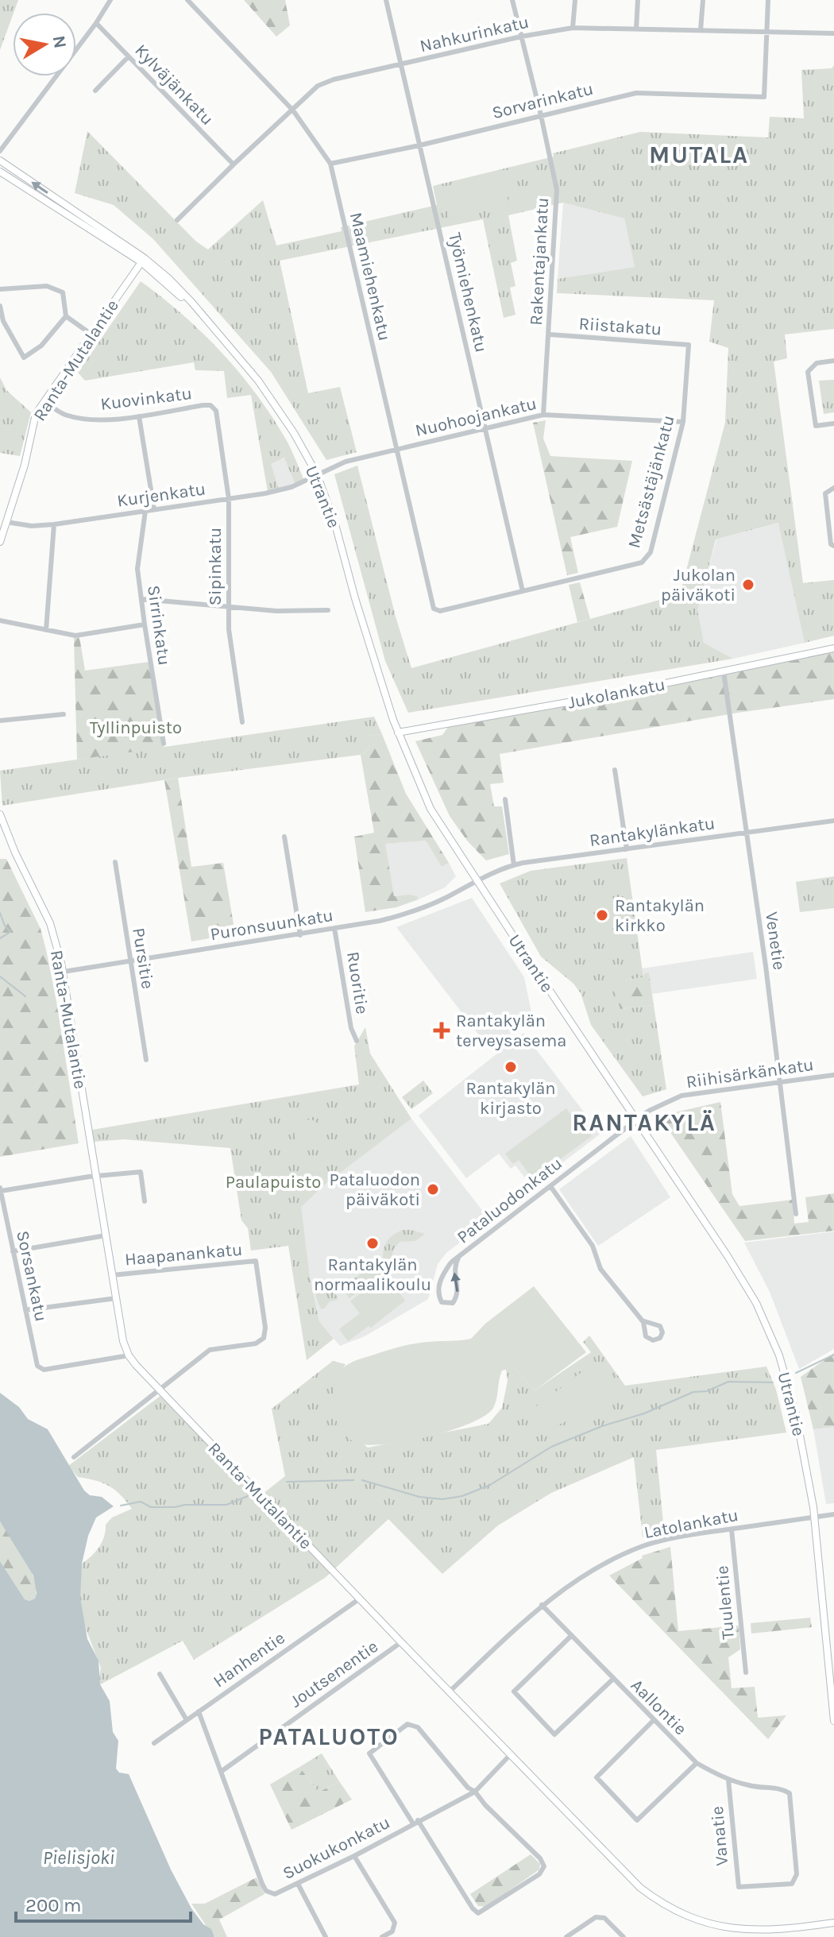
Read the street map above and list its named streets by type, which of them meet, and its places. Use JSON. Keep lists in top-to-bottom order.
{
  "streets": {
    "main road": ["Ranta-Mutalantie", "Utrantie", "Jukolankatu"],
    "street": [
      "Nahkurinkatu",
      "Kylväjänkatu",
      "Sorvarinkatu",
      "Rakentajankatu",
      "Maamiehenkatu",
      "Työmiehenkatu",
      "Riistakatu",
      "Kuovinkatu",
      "Nuohoojankatu",
      "Metsästäjänkatu",
      "Kurjenkatu",
      "Sipinkatu",
      "Sirrinkatu",
      "Rantakylänkatu",
      "Puronsuunkatu",
      "Venetie",
      "Pursitie",
      "Ruoritie",
      "Riihisärkänkatu",
      "Pataluodonkatu",
      "Haapanankatu",
      "Sorsankatu",
      "Latolankatu",
      "Tuulentie",
      "Hanhentie",
      "Joutsenentie",
      "Aallontie",
      "Vanatie",
      "Suokukonkatu"
    ]
  },
  "crossings": [
    ["Nahkurinkatu", "Kylväjänkatu"],
    ["Nahkurinkatu", "Sorvarinkatu"],
    ["Nahkurinkatu", "Rakentajankatu"],
    ["Nahkurinkatu", "Maamiehenkatu"],
    ["Nahkurinkatu", "Työmiehenkatu"],
    ["Sorvarinkatu", "Rakentajankatu"],
    ["Sorvarinkatu", "Maamiehenkatu"],
    ["Sorvarinkatu", "Työmiehenkatu"],
    ["Rakentajankatu", "Riistakatu"],
    ["Rakentajankatu", "Nuohoojankatu"],
    ["Maamiehenkatu", "Nuohoojankatu"],
    ["Maamiehenkatu", "Metsästäjänkatu"],
    ["Työmiehenkatu", "Nuohoojankatu"],
    ["Työmiehenkatu", "Metsästäjänkatu"],
    ["Riistakatu", "Metsästäjänkatu"],
    ["Ranta-Mutalantie", "Kuovinkatu"],
    ["Ranta-Mutalantie", "Kurjenkatu"],
    ["Ranta-Mutalantie", "Utrantie"],
    ["Ranta-Mutalantie", "Puronsuunkatu"],
    ["Ranta-Mutalantie", "Haapanankatu"],
    ["Ranta-Mutalantie", "Sorsankatu"],
    ["Ranta-Mutalantie", "Latolankatu"],
    ["Ranta-Mutalantie", "Hanhentie"],
    ["Ranta-Mutalantie", "Joutsenentie"],
    ["Ranta-Mutalantie", "Suokukonkatu"],
    ["Kuovinkatu", "Sipinkatu"],
    ["Nuohoojankatu", "Metsästäjänkatu"],
    ["Nuohoojankatu", "Kurjenkatu"],
    ["Nuohoojankatu", "Utrantie"],
    ["Kurjenkatu", "Utrantie"],
    ["Kurjenkatu", "Sipinkatu"],
    ["Kurjenkatu", "Sirrinkatu"],
    ["Utrantie", "Jukolankatu"],
    ["Utrantie", "Rantakylänkatu"],
    ["Utrantie", "Puronsuunkatu"],
    ["Utrantie", "Riihisärkänkatu"],
    ["Utrantie", "Pataluodonkatu"],
    ["Utrantie", "Latolankatu"],
    ["Jukolankatu", "Venetie"],
    ["Rantakylänkatu", "Puronsuunkatu"],
    ["Rantakylänkatu", "Venetie"],
    ["Puronsuunkatu", "Pursitie"],
    ["Puronsuunkatu", "Ruoritie"],
    ["Venetie", "Riihisärkänkatu"],
    ["Riihisärkänkatu", "Pataluodonkatu"],
    ["Latolankatu", "Tuulentie"],
    ["Latolankatu", "Aallontie"],
    ["Hanhentie", "Suokukonkatu"],
    ["Joutsenentie", "Suokukonkatu"],
    ["Aallontie", "Vanatie"]
  ],
  "districts": ["MUTALA", "RANTAKYLÄ", "PATALUOTO"],
  "water": ["Pielisjoki"],
  "parks": ["Tyllinpuisto", "Paulapuisto"],
  "places": {
    "other": [
      "Jukolan päiväkoti",
      "Rantakylän kirkko",
      "Rantakylän kirjasto",
      "Pataluodon päiväkoti",
      "Rantakylän normaalikoulu"
    ],
    "health": ["Rantakylän terveysasema"]
  },
  "scale_bar": "200 m",
  "north": "right"
}
